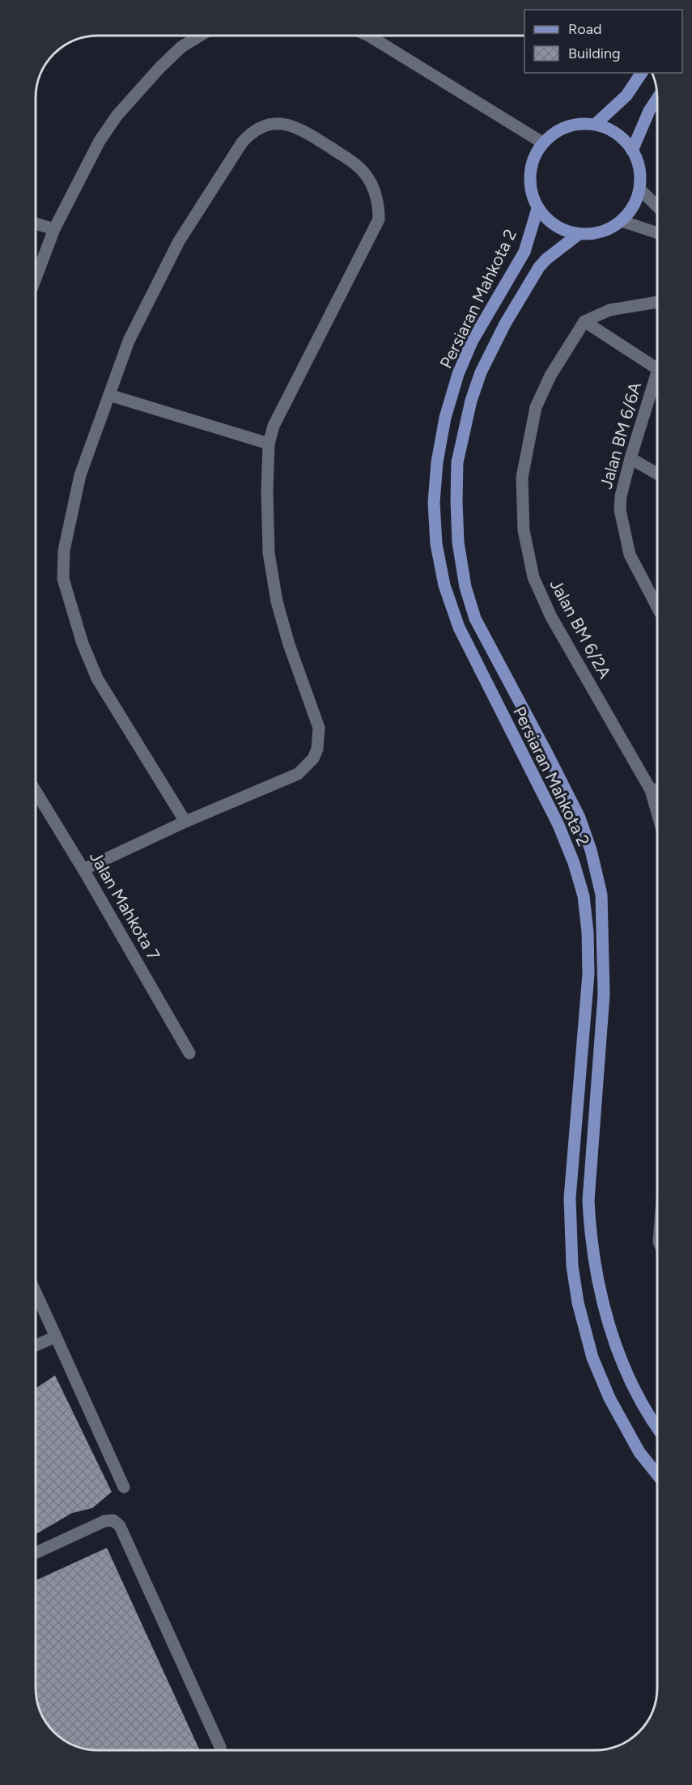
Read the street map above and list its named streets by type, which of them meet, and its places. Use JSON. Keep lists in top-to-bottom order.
{
  "streets": {
    "main road": ["Persiaran Mahkota 2"],
    "street": ["Jalan BM 6/6A", "Jalan BM 6/2A", "Jalan Mahkota 7"]
  },
  "legend": ["Road", "Building"]
}
